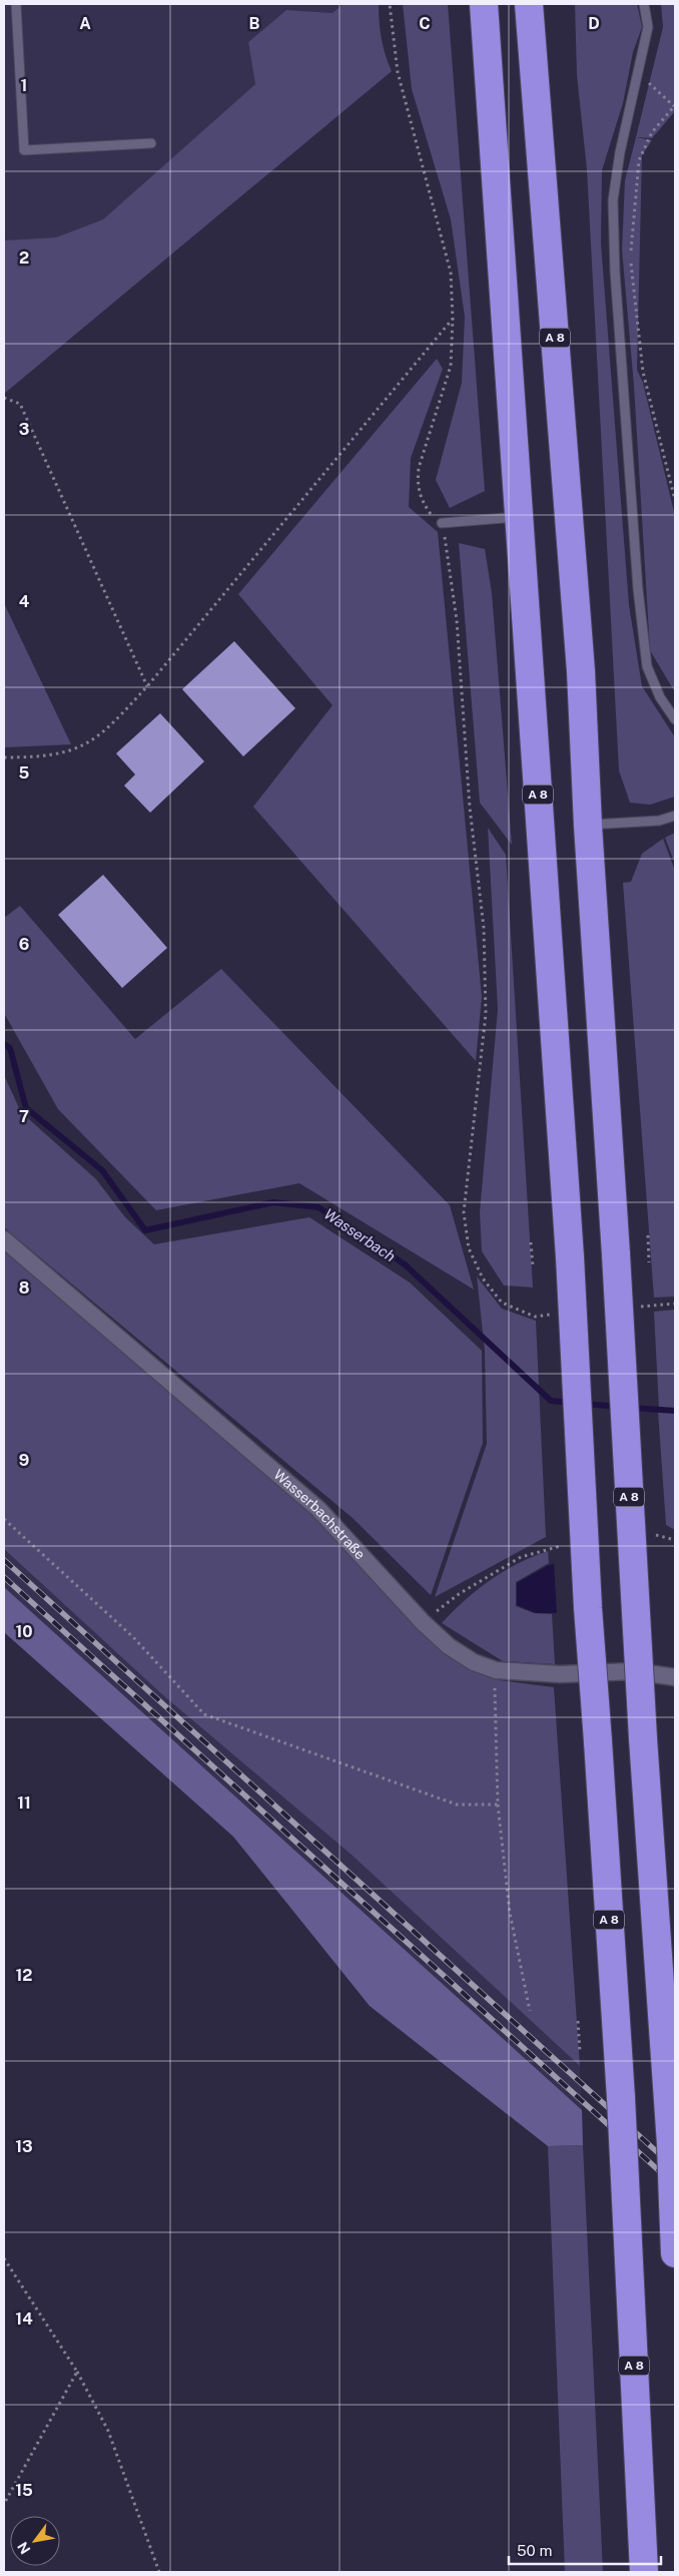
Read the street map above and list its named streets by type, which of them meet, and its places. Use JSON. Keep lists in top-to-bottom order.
{
  "streets": {
    "highway": ["A 8"],
    "street": ["Wasserbachstraße"]
  },
  "water": ["Wasserbach"],
  "scale_bar": "50 m",
  "north": "bottom left",
  "grid": {
    "columns": [
      "A",
      "B",
      "C",
      "D"
    ],
    "rows": [
      "1",
      "2",
      "3",
      "4",
      "5",
      "6",
      "7",
      "8",
      "9",
      "10",
      "11",
      "12",
      "13",
      "14",
      "15"
    ]
  }
}
